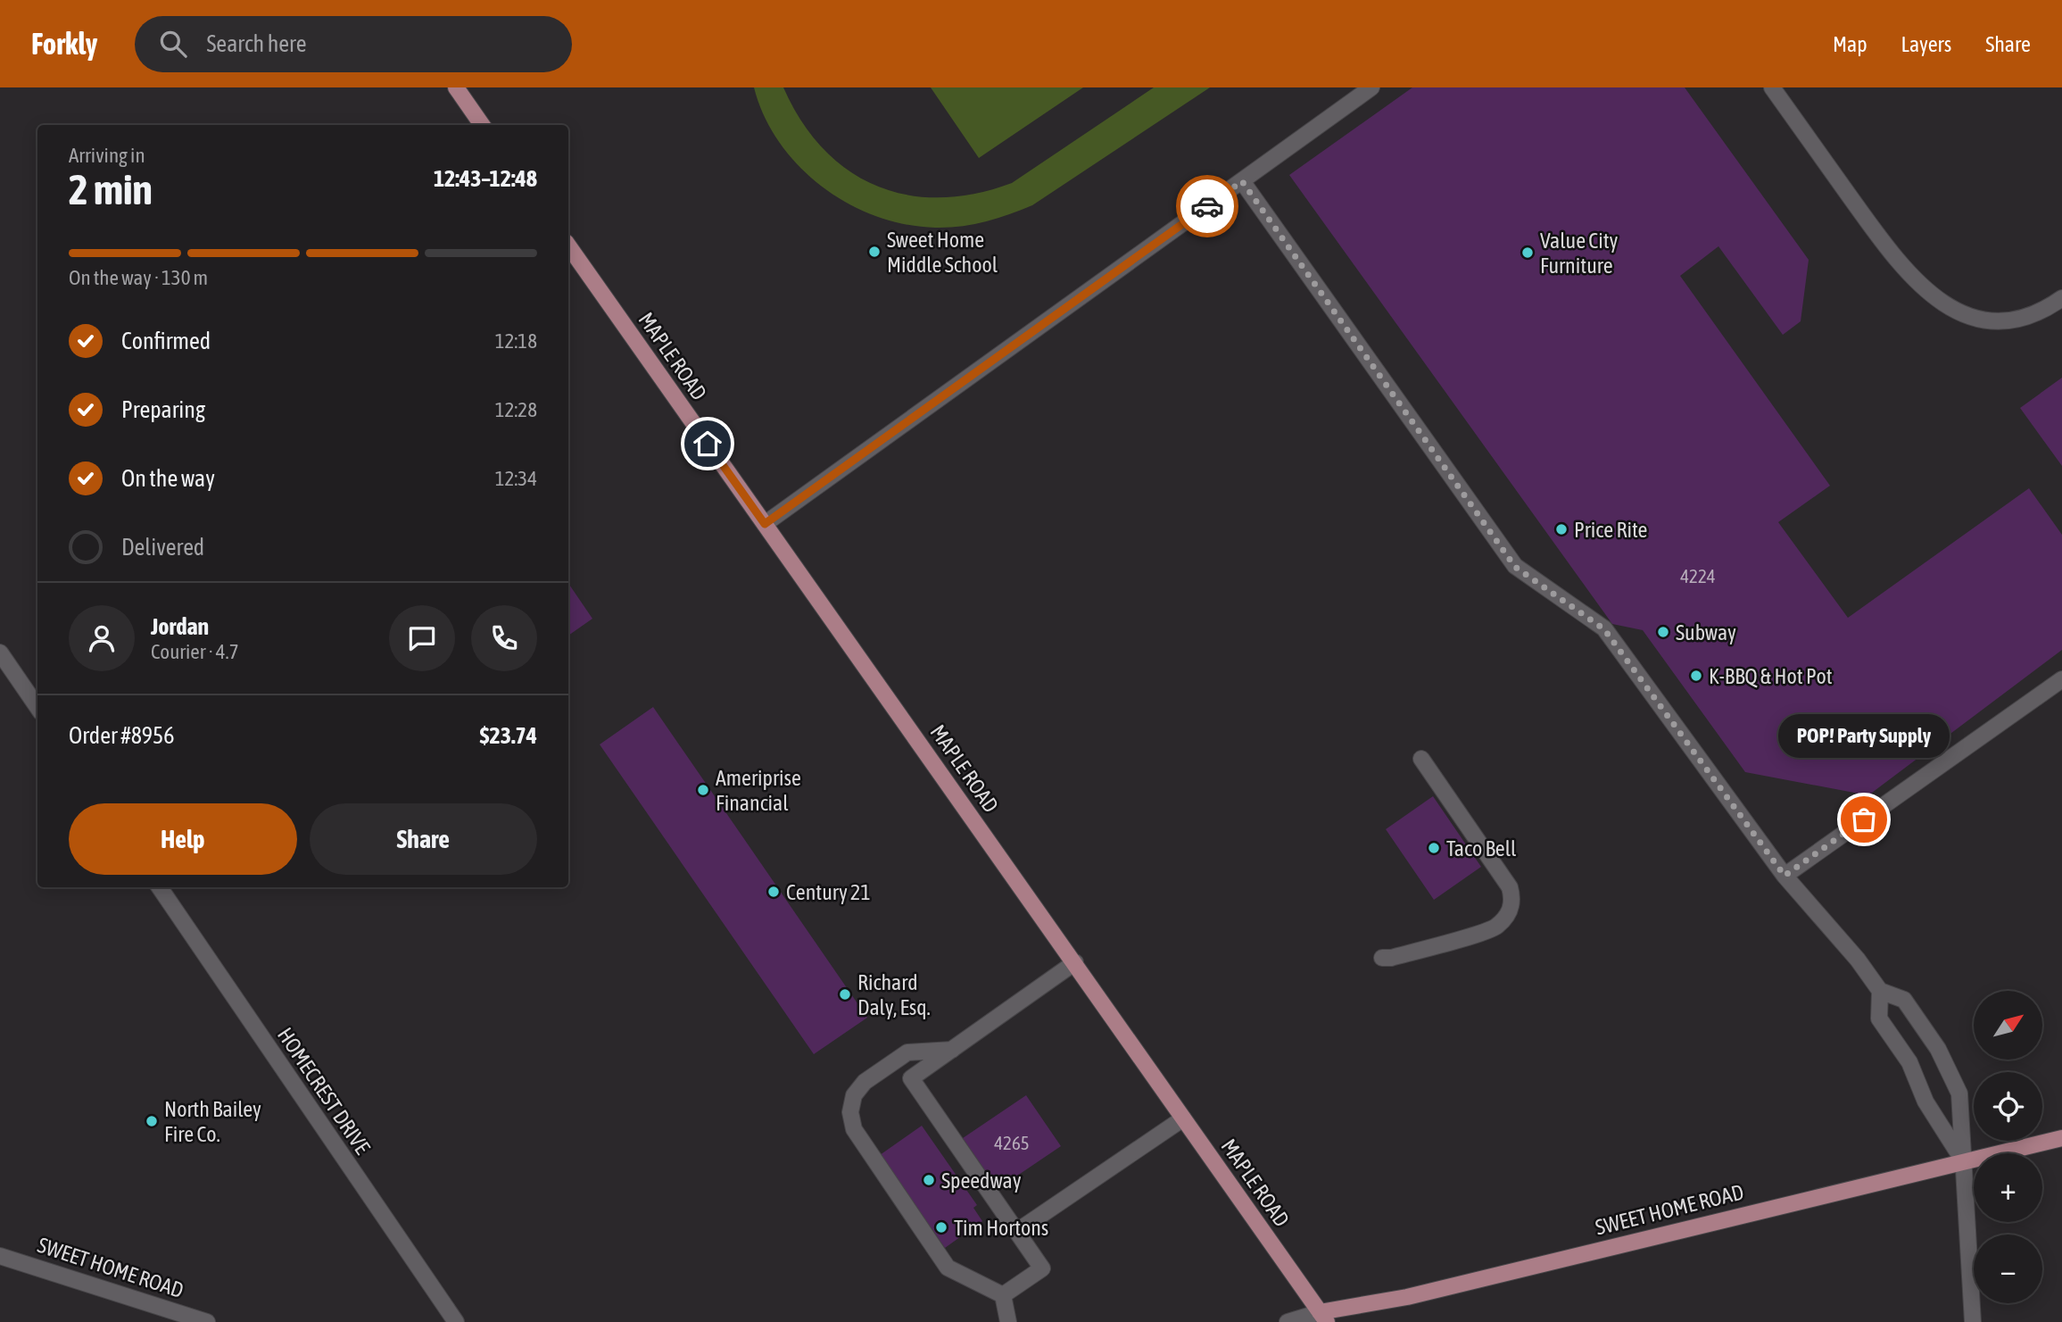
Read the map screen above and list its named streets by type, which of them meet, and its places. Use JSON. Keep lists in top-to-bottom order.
{
  "streets": {
    "main road": ["MAPLE ROAD", "SWEET HOME ROAD"],
    "street": ["HOMECREST DRIVE"]
  },
  "crossings": [
    ["MAPLE ROAD", "SWEET HOME ROAD"]
  ],
  "places": [
    "Sweet Home Middle School",
    "Value City Furniture",
    "Price Rite",
    "Subway",
    "K-BBQ & Hot Pot",
    "Ameriprise Financial",
    "POP! Party Supply",
    "Taco Bell",
    "Century 21",
    "Richard Daly, Esq.",
    "North Bailey Fire Co.",
    "Speedway",
    "Tim Hortons"
  ],
  "house_numbers": ["4224", "4265"],
  "north": "top right",
  "page": {
    "header": "Forkly",
    "search": "Search here",
    "nav": ["Map", "Layers", "Share"],
    "heading": ["2 min", "Arriving in", "12:43–12:48"],
    "panel": [
      "Jordan",
      "Courier · 4.7",
      "Order #8956",
      "$23.74"
    ],
    "bar": "On the way · 130 m",
    "list": [
      ["Confirmed", "12:18"],
      ["Preparing", "12:28"],
      ["On the way", "12:34"],
      "Delivered"
    ],
    "bubble": "POP! Party Supply",
    "buttons": ["Help", "Share"],
    "map_buttons": ["+", "−"]
  }
}
